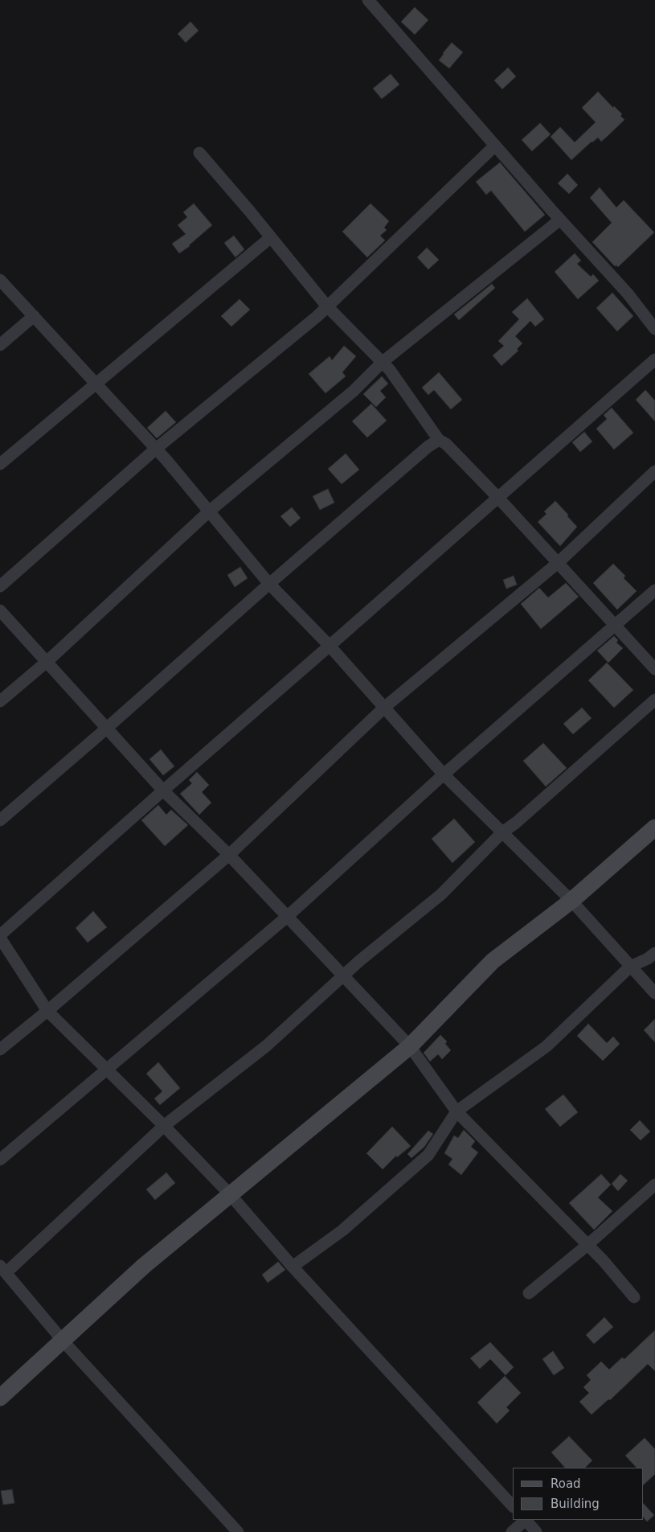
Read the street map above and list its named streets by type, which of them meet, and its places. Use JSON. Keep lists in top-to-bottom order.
{
  "legend": ["Road", "Building"]
}
